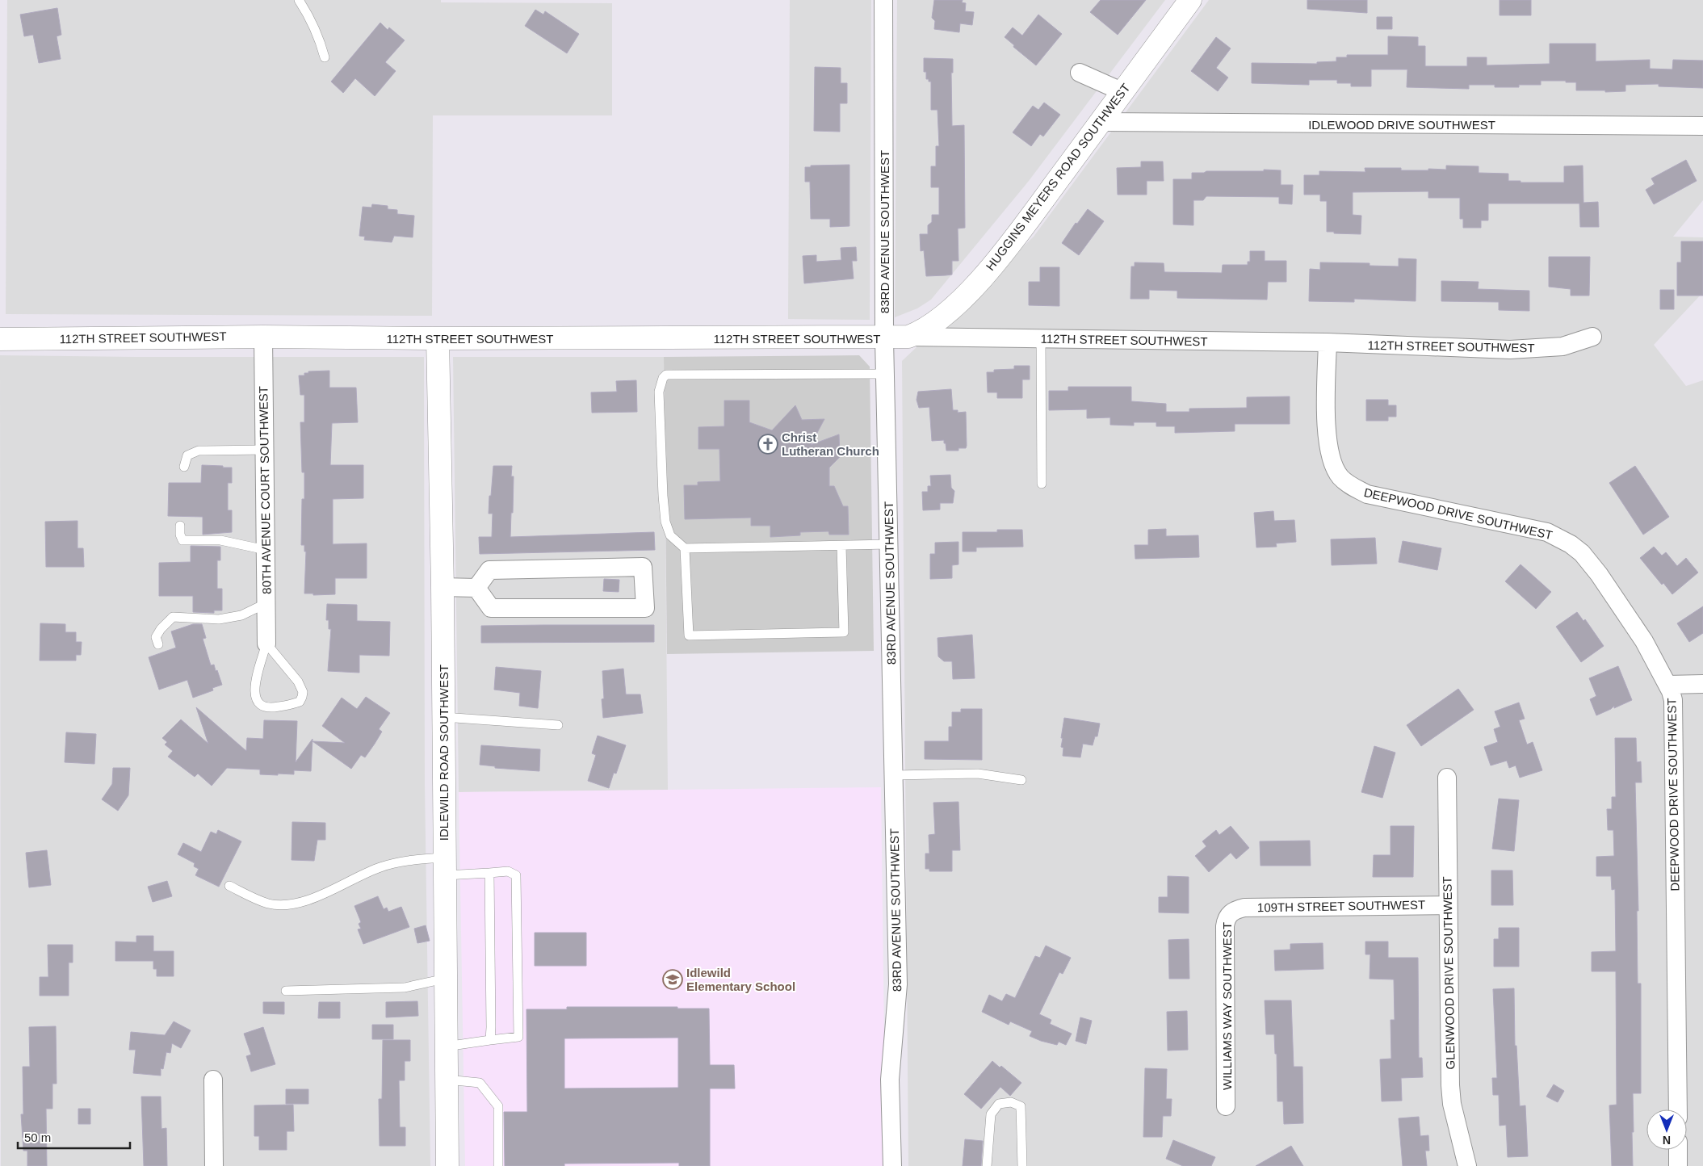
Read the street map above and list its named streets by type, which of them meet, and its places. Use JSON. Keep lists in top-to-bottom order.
{
  "streets": {
    "street": [
      "IDLEWOOD DRIVE SOUTHWEST",
      "HUGGINS MEYERS ROAD SOUTHWEST",
      "83RD AVENUE SOUTHWEST",
      "112TH STREET SOUTHWEST",
      "80TH AVENUE COURT SOUTHWEST",
      "DEEPWOOD DRIVE SOUTHWEST",
      "IDLEWILD ROAD SOUTHWEST",
      "109TH STREET SOUTHWEST",
      "GLENWOOD DRIVE SOUTHWEST",
      "WILLIAMS WAY SOUTHWEST"
    ]
  },
  "crossings": [
    ["IDLEWOOD DRIVE SOUTHWEST", "HUGGINS MEYERS ROAD SOUTHWEST"],
    ["HUGGINS MEYERS ROAD SOUTHWEST", "112TH STREET SOUTHWEST"],
    ["83RD AVENUE SOUTHWEST", "112TH STREET SOUTHWEST"],
    ["112TH STREET SOUTHWEST", "80TH AVENUE COURT SOUTHWEST"],
    ["112TH STREET SOUTHWEST", "DEEPWOOD DRIVE SOUTHWEST"],
    ["112TH STREET SOUTHWEST", "IDLEWILD ROAD SOUTHWEST"],
    ["109TH STREET SOUTHWEST", "GLENWOOD DRIVE SOUTHWEST"],
    ["109TH STREET SOUTHWEST", "WILLIAMS WAY SOUTHWEST"]
  ],
  "places": {
    "church": ["Christ Lutheran Church"],
    "school or university": ["Idlewild Elementary School"]
  },
  "scale_bar": "50 m",
  "north": "bottom"
}
